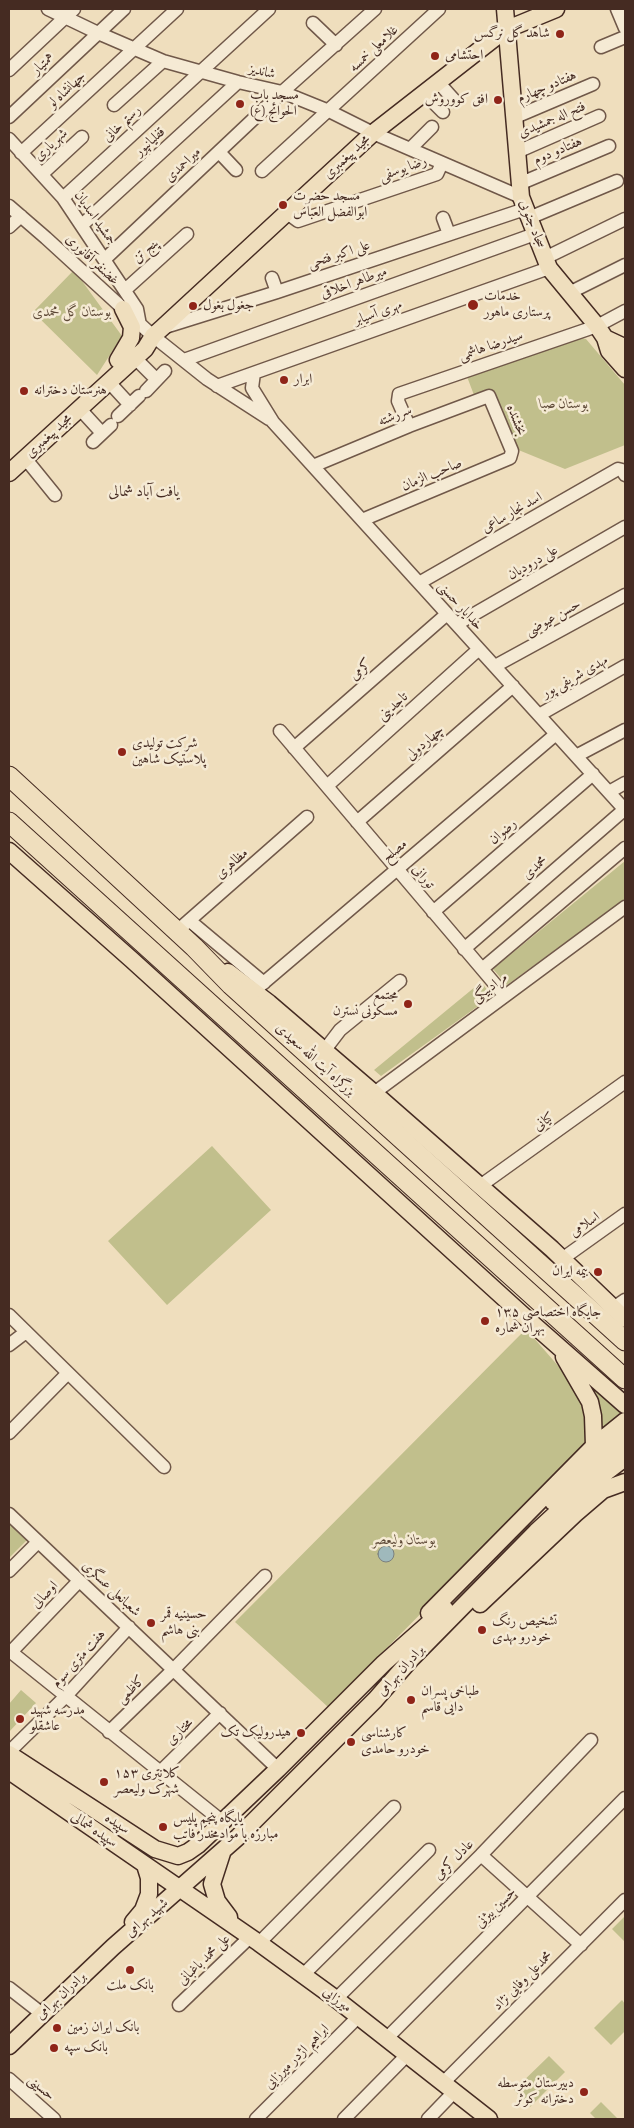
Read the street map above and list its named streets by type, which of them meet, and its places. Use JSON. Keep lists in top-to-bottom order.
{
  "streets": {
    "highway": ["بزرگراه آیت الله سعیدی"],
    "main road": [
      "مجید پیغمبری",
      "سجاد جنوبی",
      "برادران بهرامی",
      "سپیده",
      "سپیده شمالی",
      "شهید بهرامی",
      "میرزایی"
    ],
    "street": [
      "غلامعلی خمسه",
      "همتیار",
      "شاندیز",
      "هفتادو چهارم",
      "جهانشاه لو",
      "فتح اله جمشیدی",
      "رستم خانی",
      "قفلیانپور",
      "شهریاری",
      "هفتادو دوم",
      "میراحمدی",
      "رضا یوسفی",
      "جمشید اسدیان",
      "پنج تن",
      "علی اکبر فتحی",
      "غضنفر آقانوری",
      "میرطاهر اخلاقی",
      "مهری آسیابر",
      "سیدرضا هاشمی",
      "سررشته",
      "بخشنده",
      "صاحب الزمان",
      "اسد نجار ساعی",
      "علی درودیان",
      "خدایار حسنی",
      "حسن عیوضی",
      "کرمی",
      "مهدی شریفی پور",
      "تاجدینی",
      "چهاردولی",
      "رضوان",
      "مصلح",
      "مظاهری",
      "محمدی",
      "تورانی",
      "مرادبیگی",
      "کیانی",
      "اسلامی",
      "شعبانعلی عسگری",
      "اوصالی",
      "هفت متری سوم",
      "کاظمی",
      "مختاری",
      "عادل کرمی",
      "حسین بیژنی",
      "علی محمد باغبانی",
      "محمدعلی وفایی نژاد",
      "ابراهیم اژدر میرزایی",
      "حسینی"
    ]
  },
  "crossings": [
    ["غلامعلی خمسه", "شاندیز"],
    ["همتیار", "شاندیز"],
    ["شاندیز", "جهانشاه لو"],
    ["شاندیز", "رستم خانی"],
    ["شاندیز", "قفلیانپور"],
    ["شاندیز", "هفتادو دوم"],
    ["شاندیز", "مجید پیغمبری"],
    ["شاندیز", "میراحمدی"],
    ["شاندیز", "رضا یوسفی"],
    ["شاندیز", "سجاد جنوبی"],
    ["شاندیز", "علی اکبر فتحی"],
    ["هفتادو چهارم", "سجاد جنوبی"],
    ["جهانشاه لو", "جمشید اسدیان"],
    ["فتح اله جمشیدی", "سجاد جنوبی"],
    ["رستم خانی", "جمشید اسدیان"],
    ["قفلیانپور", "جمشید اسدیان"],
    ["شهریاری", "جمشید اسدیان"],
    ["هفتادو دوم", "سجاد جنوبی"],
    ["هفتادو دوم", "علی اکبر فتحی"],
    ["مجید پیغمبری", "رضا یوسفی"],
    ["مجید پیغمبری", "سجاد جنوبی"],
    ["مجید پیغمبری", "علی اکبر فتحی"],
    ["مجید پیغمبری", "غضنفر آقانوری"],
    ["مجید پیغمبری", "خدایار حسنی"],
    ["میراحمدی", "جمشید اسدیان"],
    ["جمشید اسدیان", "پنج تن"],
    ["جمشید اسدیان", "غضنفر آقانوری"],
    ["سجاد جنوبی", "علی اکبر فتحی"],
    ["سجاد جنوبی", "میرطاهر اخلاقی"],
    ["سجاد جنوبی", "مهری آسیابر"],
    ["سجاد جنوبی", "سیدرضا هاشمی"],
    ["علی اکبر فتحی", "غضنفر آقانوری"],
    ["علی اکبر فتحی", "خدایار حسنی"],
    ["غضنفر آقانوری", "خدایار حسنی"],
    ["میرطاهر اخلاقی", "خدایار حسنی"],
    ["مهری آسیابر", "خدایار حسنی"],
    ["سیدرضا هاشمی", "سررشته"],
    ["سررشته", "بخشنده"],
    ["سررشته", "خدایار حسنی"],
    ["بخشنده", "صاحب الزمان"],
    ["صاحب الزمان", "خدایار حسنی"],
    ["اسد نجار ساعی", "خدایار حسنی"],
    ["علی درودیان", "خدایار حسنی"],
    ["خدایار حسنی", "حسن عیوضی"],
    ["خدایار حسنی", "کرمی"],
    ["خدایار حسنی", "مهدی شریفی پور"],
    ["خدایار حسنی", "تاجدینی"],
    ["خدایار حسنی", "چهاردولی"],
    ["خدایار حسنی", "رضوان"],
    ["خدایار حسنی", "مصلح"],
    ["خدایار حسنی", "محمدی"],
    ["کرمی", "تورانی"],
    ["تاجدینی", "تورانی"],
    ["چهاردولی", "تورانی"],
    ["رضوان", "تورانی"],
    ["مصلح", "تورانی"],
    ["مظاهری", "بزرگراه آیت الله سعیدی"],
    ["محمدی", "تورانی"],
    ["تورانی", "مرادبیگی"],
    ["شعبانعلی عسگری", "اوصالی"],
    ["شعبانعلی عسگری", "هفت متری سوم"],
    ["شعبانعلی عسگری", "برادران بهرامی"],
    ["شعبانعلی عسگری", "کاظمی"],
    ["شعبانعلی عسگری", "مختاری"],
    ["اوصالی", "هفت متری سوم"],
    ["هفت متری سوم", "سپیده"],
    ["برادران بهرامی", "سپیده"],
    ["برادران بهرامی", "سپیده شمالی"],
    ["برادران بهرامی", "شهید بهرامی"],
    ["برادران بهرامی", "میرزایی"],
    ["سپیده", "سپیده شمالی"],
    ["سپیده شمالی", "شهید بهرامی"],
    ["سپیده شمالی", "میرزایی"],
    ["عادل کرمی", "میرزایی"],
    ["حسین بیژنی", "میرزایی"],
    ["شهید بهرامی", "میرزایی"],
    ["علی محمد باغبانی", "میرزایی"],
    ["محمدعلی وفایی نژاد", "میرزایی"],
    ["میرزایی", "ابراهیم اژدر میرزایی"]
  ],
  "districts": ["یافت آباد شمالی"],
  "parks": ["بوستان گل محمدی", "بوستان صبا", "بوستان ولیعصر"],
  "places": [
    "شاهد گل نرگس",
    "احتشامی",
    "افق کووروش",
    "مسجد باب الحوائج (ع)",
    "مسجد حضرت ابوالفضل العباس",
    "خدمات پرستاری ماهور",
    "جغول بغول",
    "ابرار",
    "هنرستان دخترانه",
    "شرکت تولیدی پلاستیک شاهین",
    "مجتمع مسکونی نسترن",
    "بیمه ایران",
    "۱۳۵ جایگاه اختصاصی بهران شماره",
    "حسینیه قمر بنی هاشم",
    "تشخیص رنگ خودرو مهدی",
    "طباخی پسران دایی قاسم",
    "مدرسه شهید عاشقلو",
    "هیدرولیک تک",
    "کارشناسی خودرو حامدی",
    "کلانتری ۱۵۳ شهرک ولیعصر",
    "پایگاه پنجم پلیس مبارزه با موادمخدر فاتب",
    "بانک ملت",
    "بانک ایران زمین",
    "بانک سپه",
    "دبیرستان متوسطه دخترانه کوثر"
  ]
}
